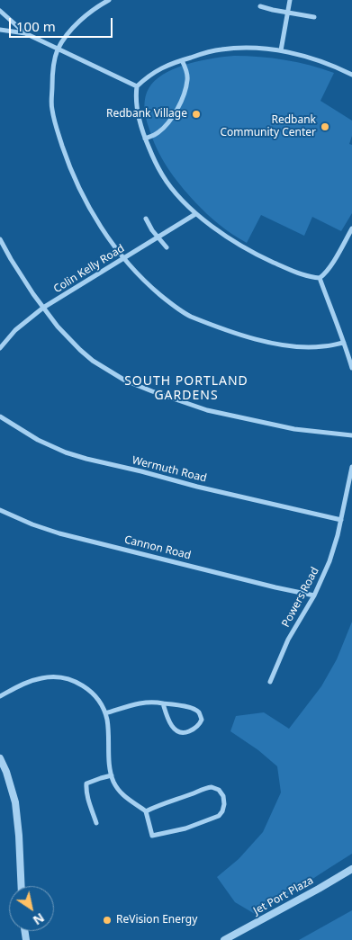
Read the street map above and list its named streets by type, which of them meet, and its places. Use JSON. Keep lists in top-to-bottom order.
{
  "streets": {
    "street": [
      "Colin Kelly Road",
      "Wermuth Road",
      "Cannon Road",
      "Powers Road",
      "Jet Port Plaza"
    ]
  },
  "crossings": [
    ["Wermuth Road", "Powers Road"],
    ["Cannon Road", "Powers Road"]
  ],
  "districts": ["SOUTH PORTLAND GARDENS"],
  "places": ["Redbank Village", "Redbank Community Center", "ReVision Energy"],
  "scale_bar": "100 m",
  "north": "bottom right"
}
